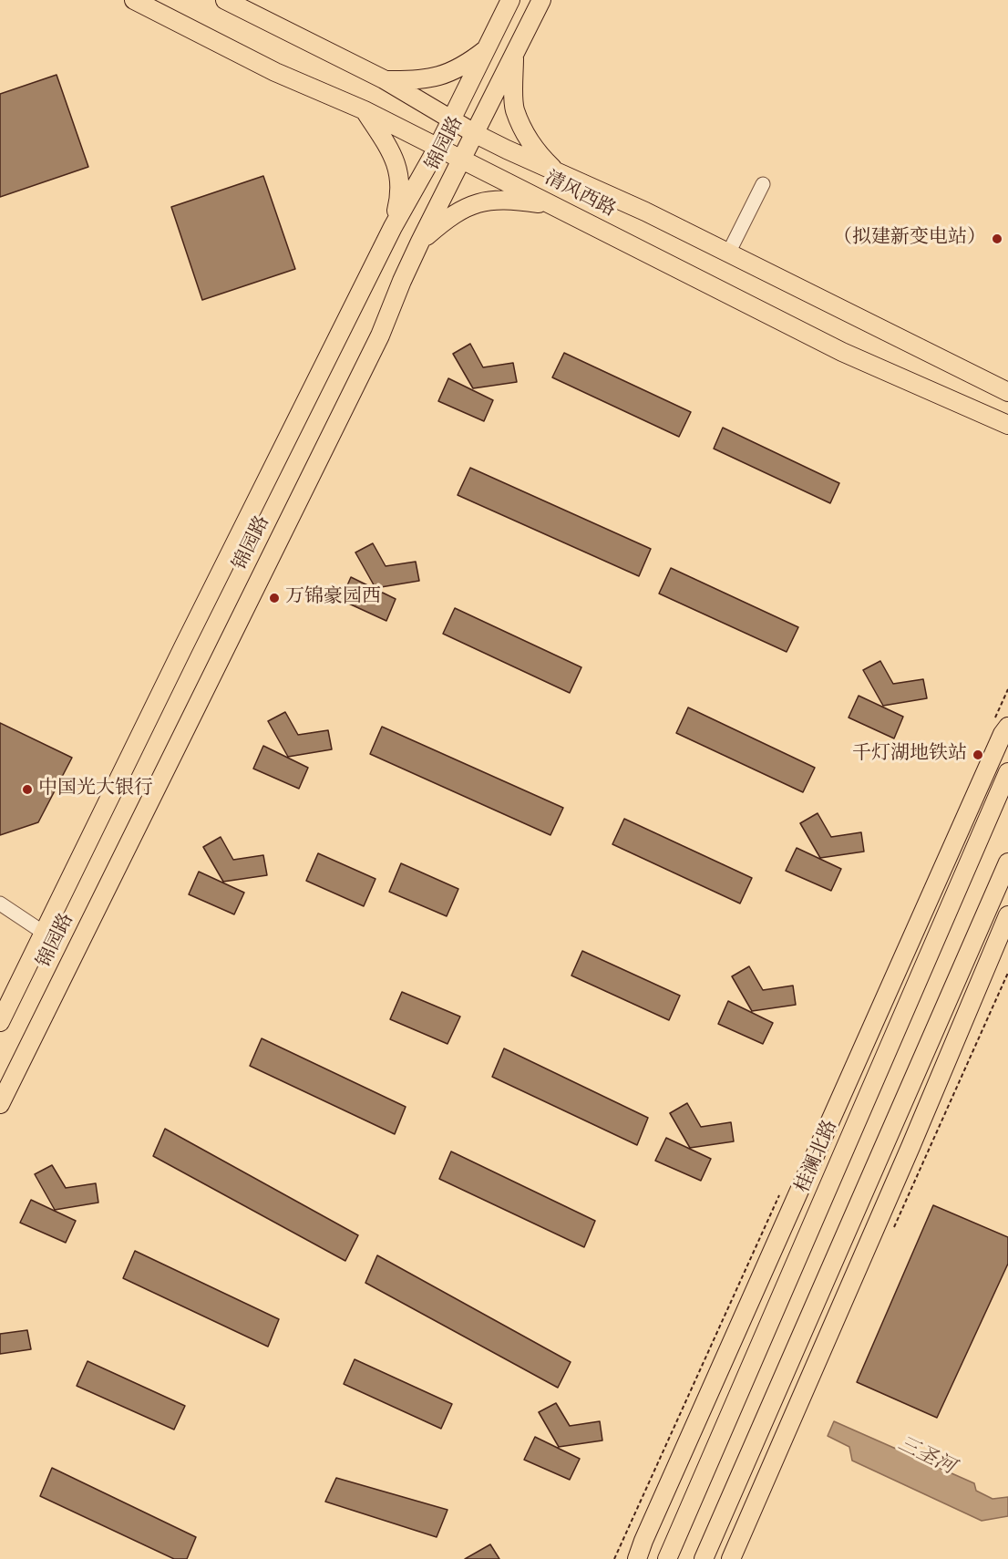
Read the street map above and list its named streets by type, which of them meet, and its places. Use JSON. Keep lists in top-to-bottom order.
{
  "streets": {
    "main road": ["锦园路", "清风西路", "桂澜北路"]
  },
  "crossings": [
    ["锦园路", "清风西路"]
  ],
  "water": ["三圣河"],
  "places": [
    "（拟建新变电站）",
    "万锦豪园西",
    "千灯湖地铁站",
    "中国光大银行"
  ]
}
